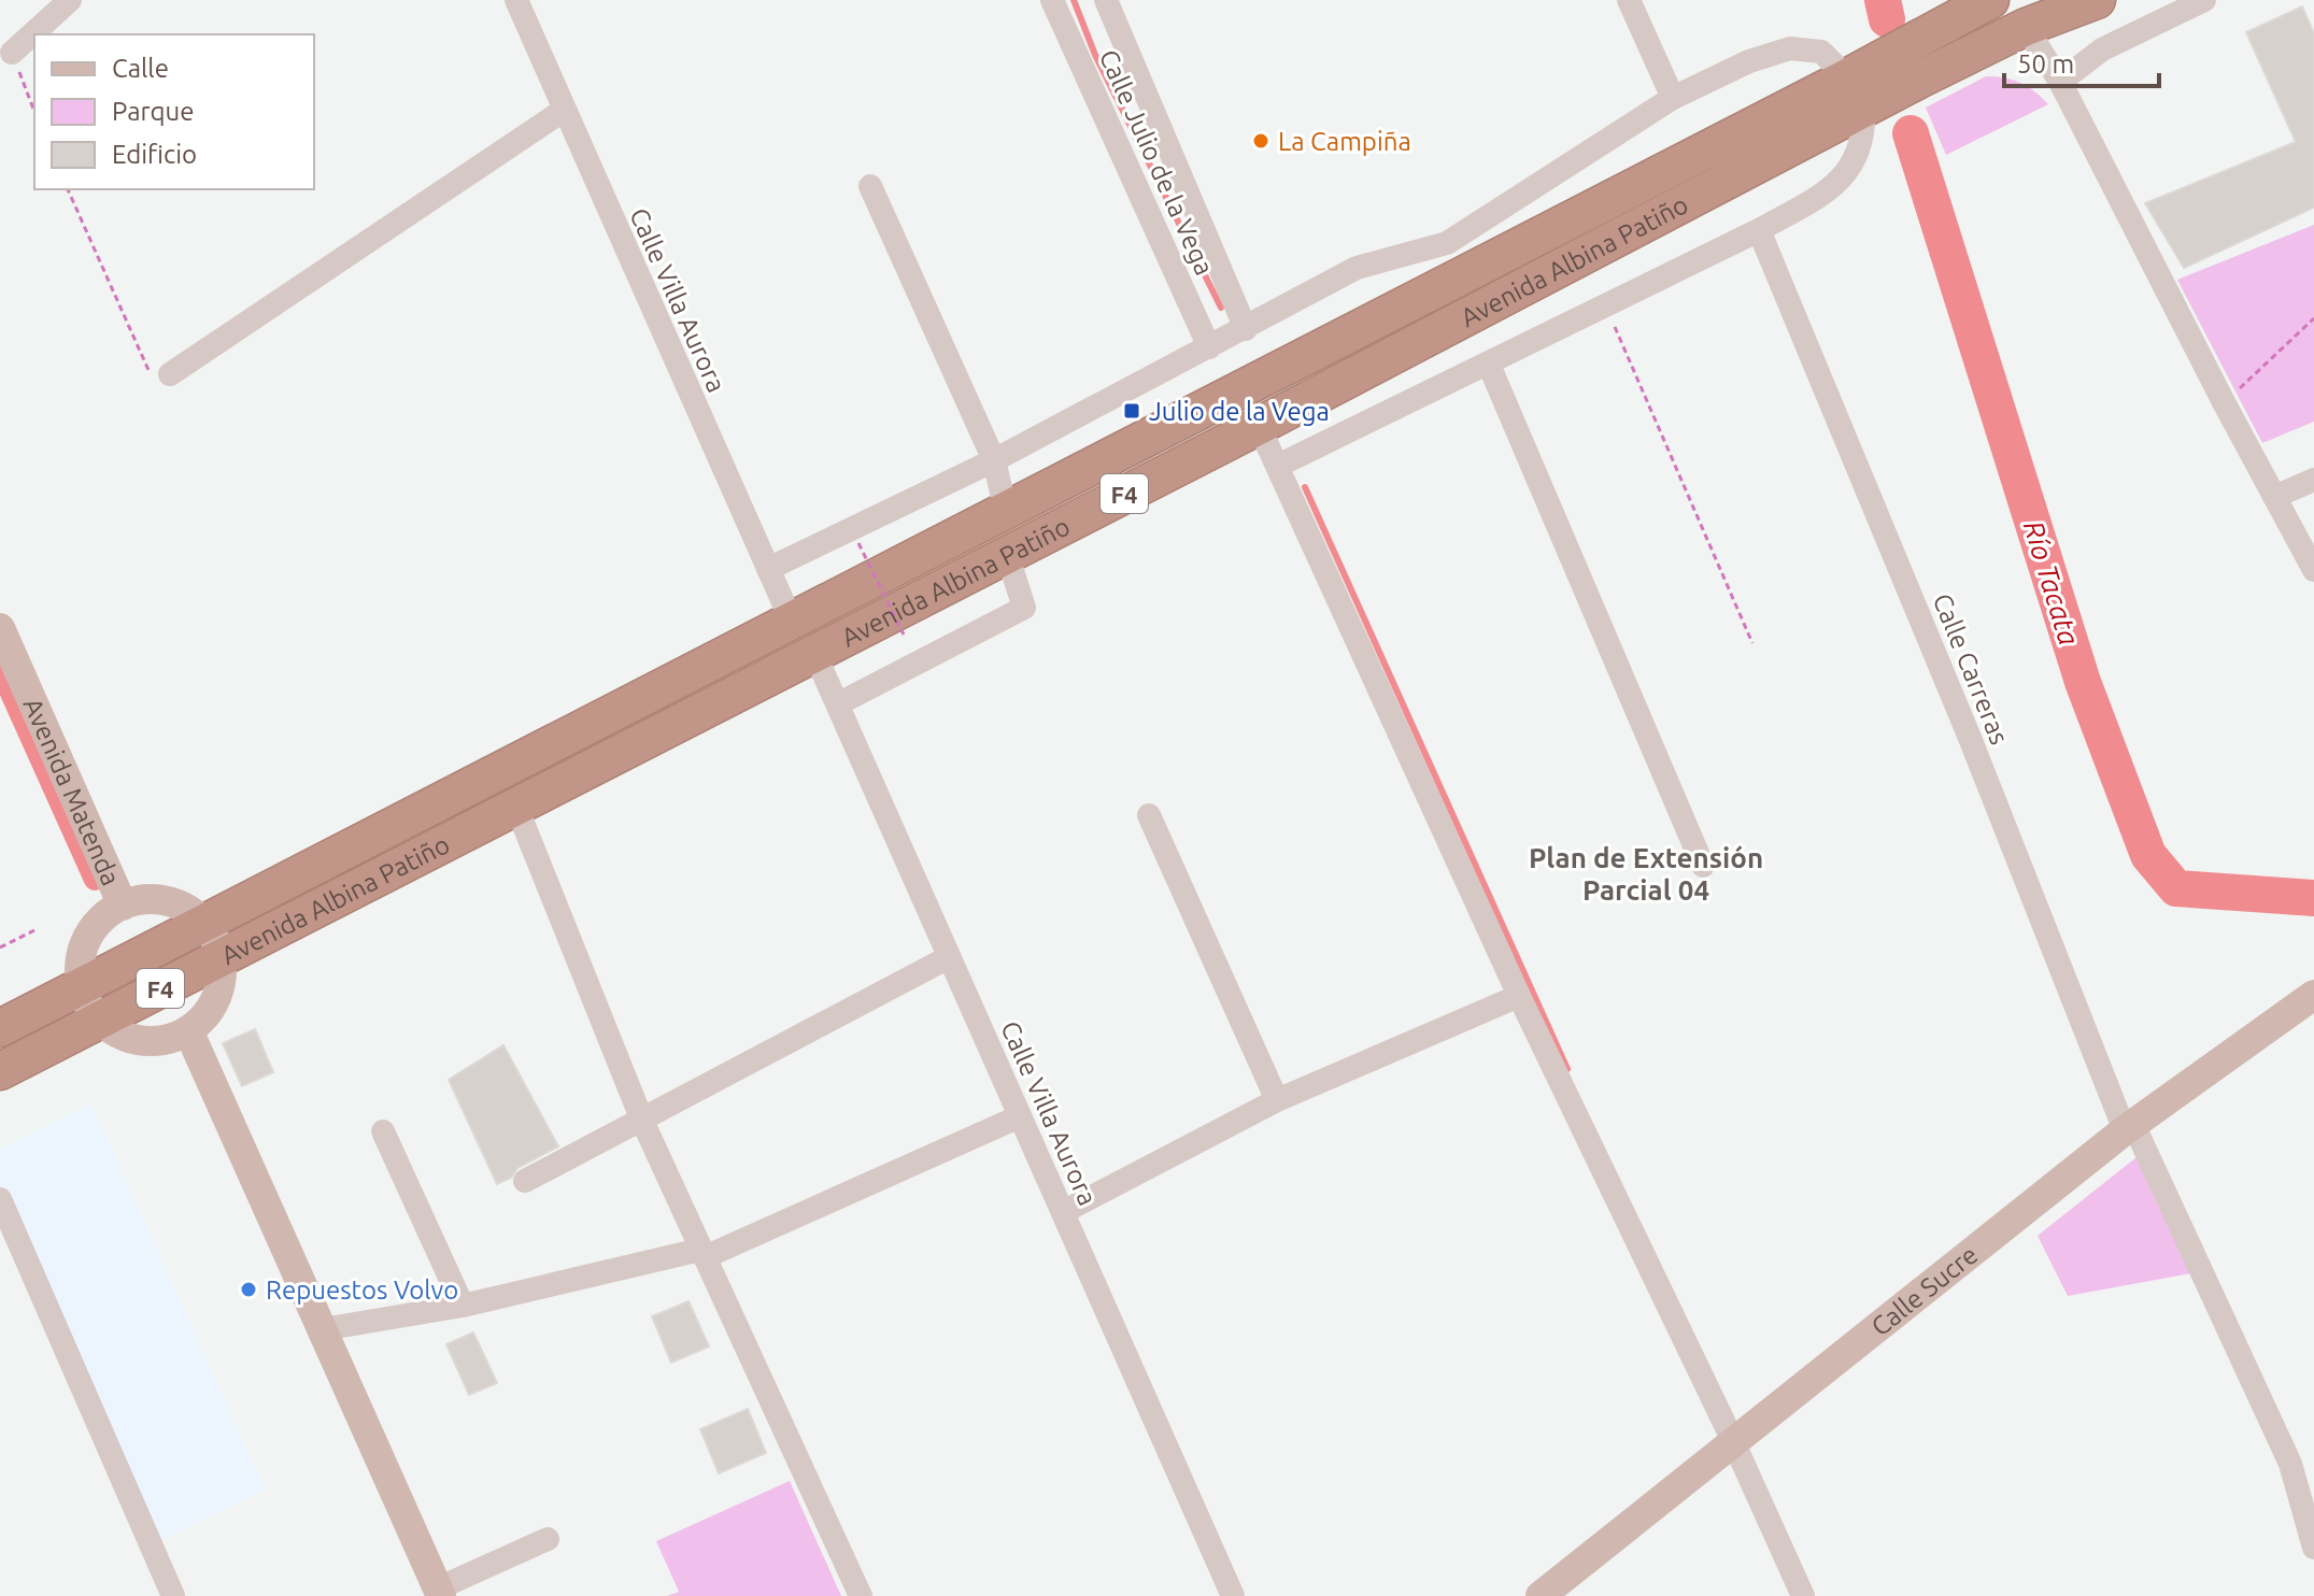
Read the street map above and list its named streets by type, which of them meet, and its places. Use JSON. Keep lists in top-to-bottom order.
{
  "streets": {
    "highway": ["Avenida Albina Patiño", "F4"],
    "main road": ["Avenida Matenda", "Calle Sucre"],
    "street": ["Calle Julio de la Vega", "Calle Villa Aurora", "Calle Carreras"]
  },
  "crossings": [
    ["Avenida Albina Patiño", "Calle Villa Aurora"],
    ["Calle Carreras", "Calle Sucre"]
  ],
  "districts": ["Plan de Extensión Parcial 04"],
  "water": ["Río Tacata"],
  "places": {
    "other": ["La Campiña", "Repuestos Volvo"],
    "transit": ["Julio de la Vega"]
  },
  "legend": ["Calle", "Parque", "Edificio"],
  "scale_bar": "50 m"
}
